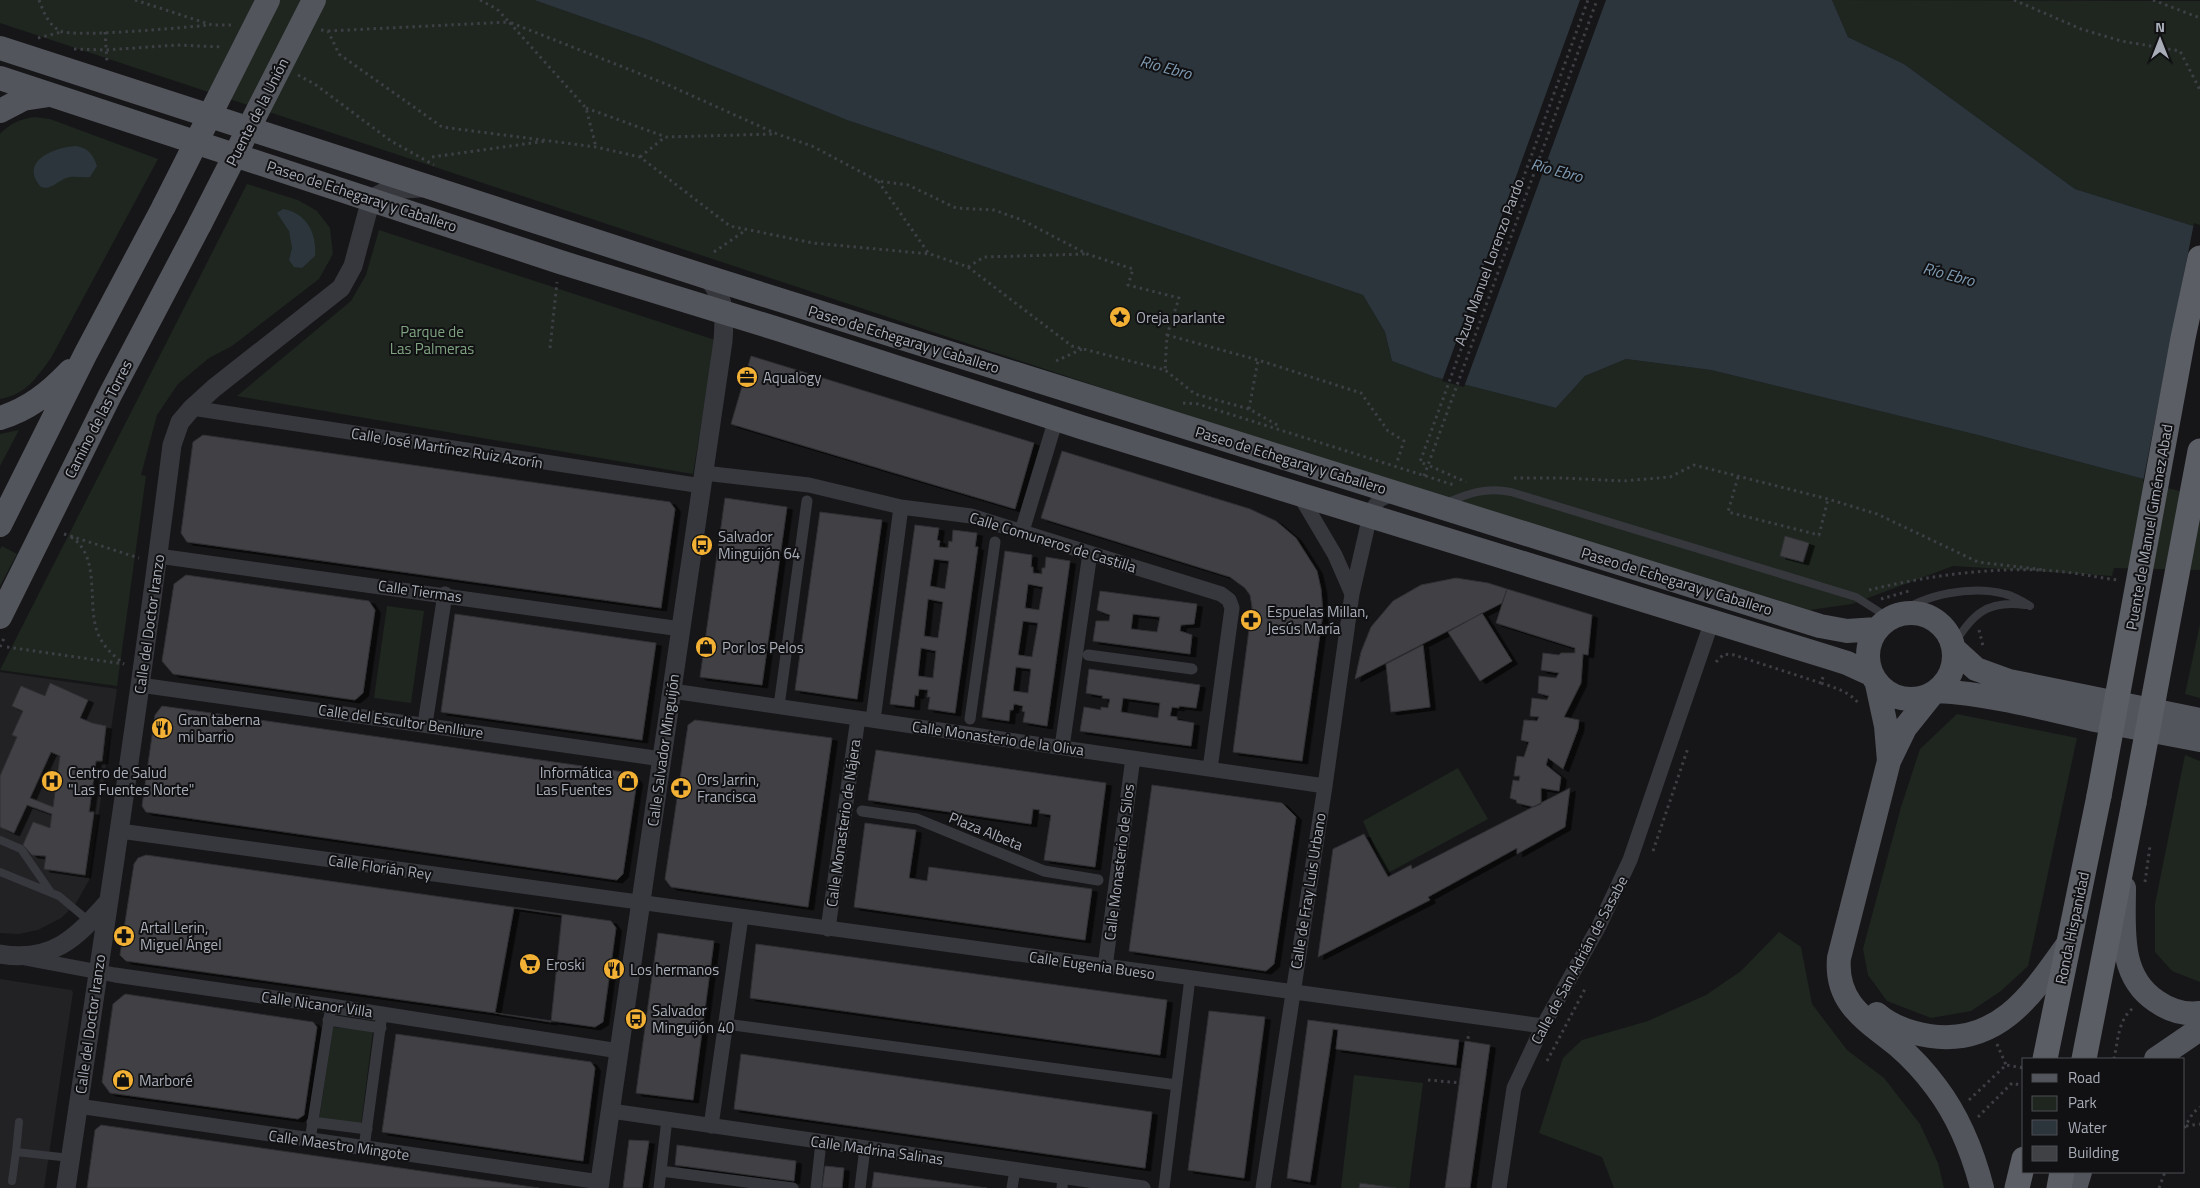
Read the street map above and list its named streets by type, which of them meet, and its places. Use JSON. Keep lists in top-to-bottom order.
{
  "streets": {
    "highway": ["Puente de Manuel Giménez Abad", "Ronda Hispanidad"],
    "main road": ["Puente de la Unión", "Paseo de Echegaray y Caballero", "Camino de las Torres"],
    "street": [
      "Calle José Martínez Ruiz Azorín",
      "Calle Comuneros de Castilla",
      "Calle Tiermas",
      "Calle del Doctor Iranzo",
      "Calle del Escultor Benlliure",
      "Calle Monasterio de la Oliva",
      "Calle Salvador Minguijón",
      "Calle Monasterio de Nájera",
      "Plaza Albeta",
      "Calle Monasterio de Silos",
      "Calle Florián Rey",
      "Calle de Fray Luis Urbano",
      "Calle de San Adrián de Sasabe",
      "Calle Eugenia Bueso",
      "Calle Nicanor Villa",
      "Calle Maestro Mingote",
      "Calle Madrina Salinas"
    ],
    "path": ["Azud Manuel Lorenzo Pardo"]
  },
  "crossings": [
    ["Puente de la Unión", "Camino de las Torres"],
    ["Paseo de Echegaray y Caballero", "Calle del Doctor Iranzo"],
    ["Paseo de Echegaray y Caballero", "Calle Salvador Minguijón"],
    ["Paseo de Echegaray y Caballero", "Calle de Fray Luis Urbano"],
    ["Paseo de Echegaray y Caballero", "Calle de San Adrián de Sasabe"],
    ["Calle José Martínez Ruiz Azorín", "Calle Comuneros de Castilla"],
    ["Calle José Martínez Ruiz Azorín", "Calle del Doctor Iranzo"],
    ["Calle José Martínez Ruiz Azorín", "Calle Salvador Minguijón"],
    ["Puente de Manuel Giménez Abad", "Ronda Hispanidad"],
    ["Calle Comuneros de Castilla", "Calle Monasterio de la Oliva"],
    ["Calle Comuneros de Castilla", "Calle Salvador Minguijón"],
    ["Calle Comuneros de Castilla", "Calle Monasterio de Nájera"],
    ["Calle Tiermas", "Calle del Doctor Iranzo"],
    ["Calle Tiermas", "Calle Salvador Minguijón"],
    ["Calle del Doctor Iranzo", "Calle del Escultor Benlliure"],
    ["Calle del Doctor Iranzo", "Calle Florián Rey"],
    ["Calle del Doctor Iranzo", "Calle Nicanor Villa"],
    ["Calle del Doctor Iranzo", "Calle Maestro Mingote"],
    ["Calle del Escultor Benlliure", "Calle Salvador Minguijón"],
    ["Calle Monasterio de la Oliva", "Calle Salvador Minguijón"],
    ["Calle Monasterio de la Oliva", "Calle Monasterio de Nájera"],
    ["Calle Monasterio de la Oliva", "Calle Monasterio de Silos"],
    ["Calle Monasterio de la Oliva", "Calle de Fray Luis Urbano"],
    ["Calle Salvador Minguijón", "Calle Florián Rey"],
    ["Calle Salvador Minguijón", "Calle Eugenia Bueso"],
    ["Calle Salvador Minguijón", "Calle Nicanor Villa"],
    ["Calle Salvador Minguijón", "Calle Maestro Mingote"],
    ["Calle Salvador Minguijón", "Calle Madrina Salinas"],
    ["Calle Monasterio de Nájera", "Calle Eugenia Bueso"],
    ["Calle Monasterio de Silos", "Calle Eugenia Bueso"],
    ["Calle Florián Rey", "Calle Eugenia Bueso"],
    ["Calle de Fray Luis Urbano", "Calle Eugenia Bueso"],
    ["Calle de San Adrián de Sasabe", "Calle Eugenia Bueso"]
  ],
  "water": ["Río Ebro"],
  "parks": ["Parque de Las Palmeras"],
  "places": {
    "place": ["Oreja parlante"],
    "office": ["Aqualogy"],
    "bus stop": ["Salvador Minguijón 64", "Salvador Minguijón 40"],
    "pharmacy": ["Espuelas Millan, Jesús María", "Ors Jarrin, Francisca", "Artal Lerin, Miguel Ángel"],
    "shop": ["Por los Pelos", "Informática Las Fuentes", "Marboré"],
    "restaurant": ["Gran taberna mi barrio", "Los hermanos"],
    "hospital": ["Centro de Salud \"Las Fuentes Norte\""],
    "supermarket": ["Eroski"]
  },
  "legend": [
    "Road",
    "Park",
    "Water",
    "Building"
  ],
  "north": "top"
}
